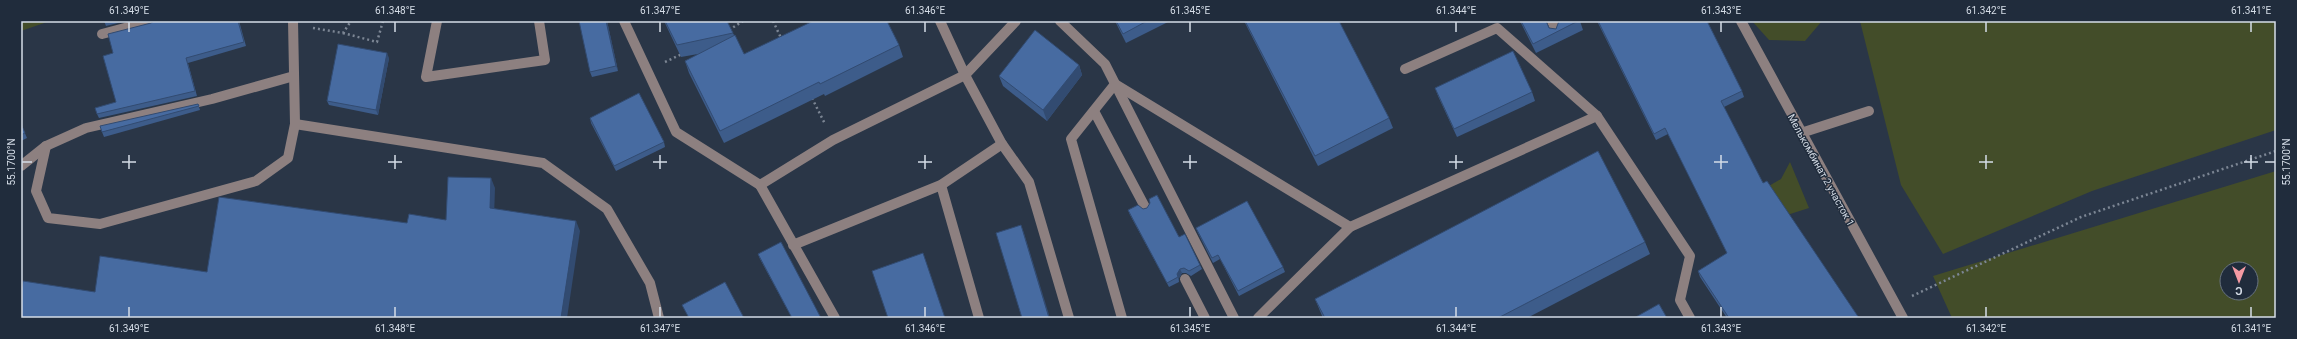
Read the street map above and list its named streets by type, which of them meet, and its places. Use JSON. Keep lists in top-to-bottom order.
{
  "streets": {
    "street": ["Мелькомбинат 2 участок 1"]
  },
  "north": "bottom",
  "coordinates": [
    "61.349°E",
    "61.348°E",
    "61.347°E",
    "61.346°E",
    "61.345°E",
    "61.344°E",
    "61.343°E",
    "61.342°E",
    "61.341°E",
    "55.1700°N"
  ]
}
